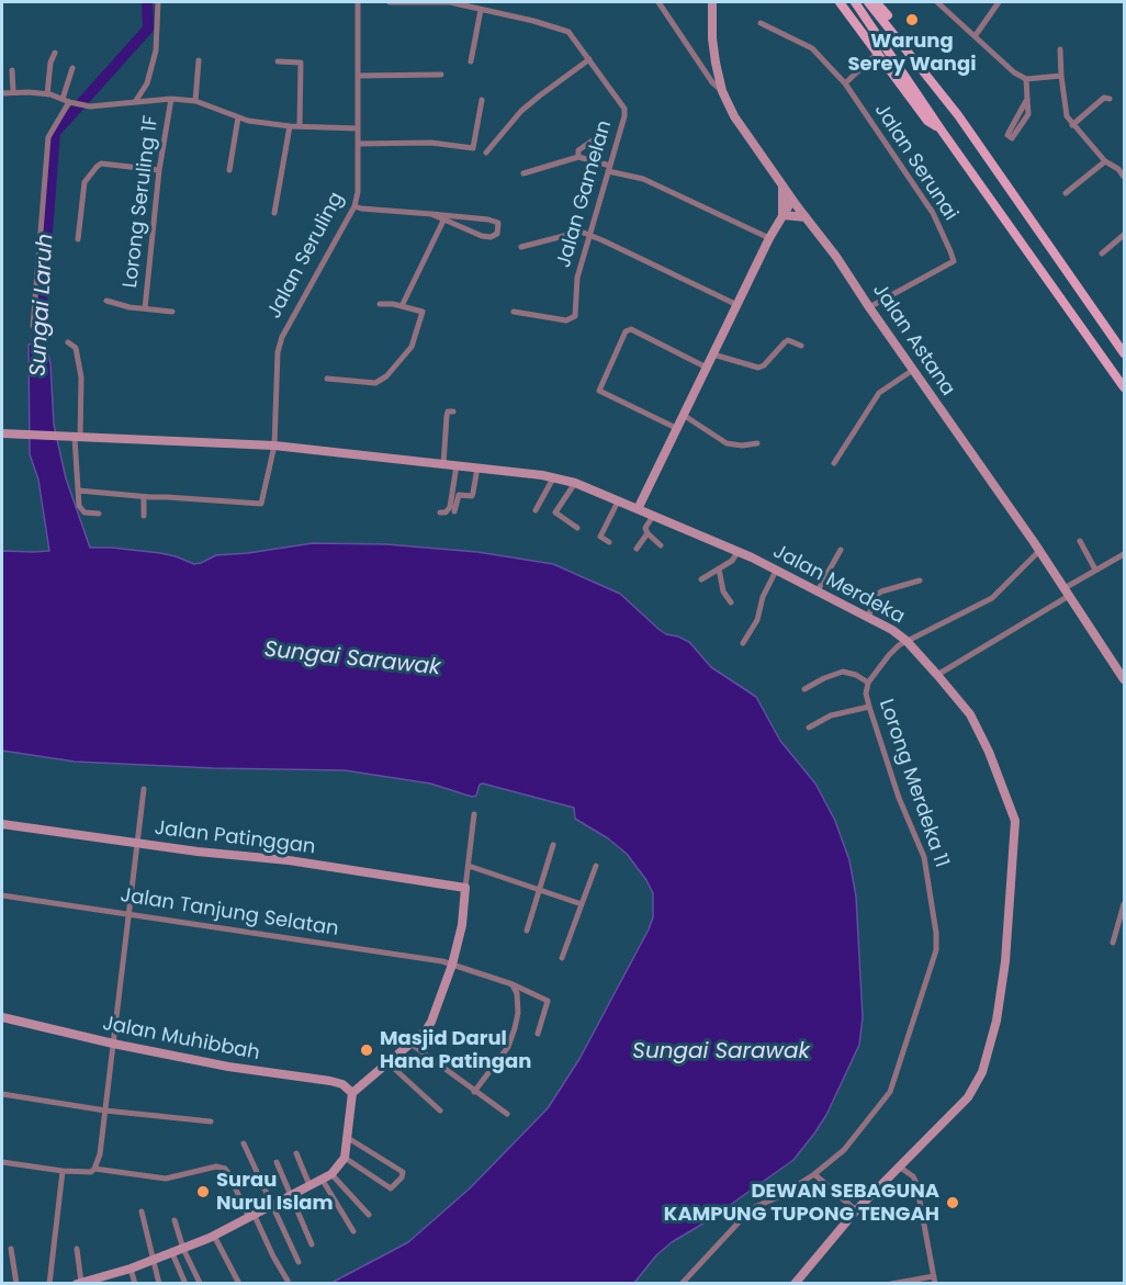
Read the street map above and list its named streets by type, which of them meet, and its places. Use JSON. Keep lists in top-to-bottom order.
{
  "streets": {
    "main road": [
      "Jalan Astana",
      "Jalan Merdeka",
      "Jalan Patinggan",
      "Jalan Muhibbah"
    ],
    "street": [
      "Jalan Serunai",
      "Jalan Gamelan",
      "Lorong Seruling 1F",
      "Jalan Seruling",
      "Lorong Merdeka 11",
      "Jalan Tanjung Selatan"
    ]
  },
  "crossings": [
    ["Jalan Serunai", "Jalan Astana"],
    ["Jalan Seruling", "Jalan Merdeka"],
    ["Jalan Astana", "Lorong Merdeka 11"],
    ["Jalan Merdeka", "Lorong Merdeka 11"]
  ],
  "water": ["Sungai Laruh", "Sungai Sarawak"],
  "places": [
    "Warung Serey Wangi",
    "Masjid Darul Hana Patingan",
    "Surau Nurul Islam",
    "DEWAN SEBAGUNA KAMPUNG TUPONG TENGAH"
  ]
}
